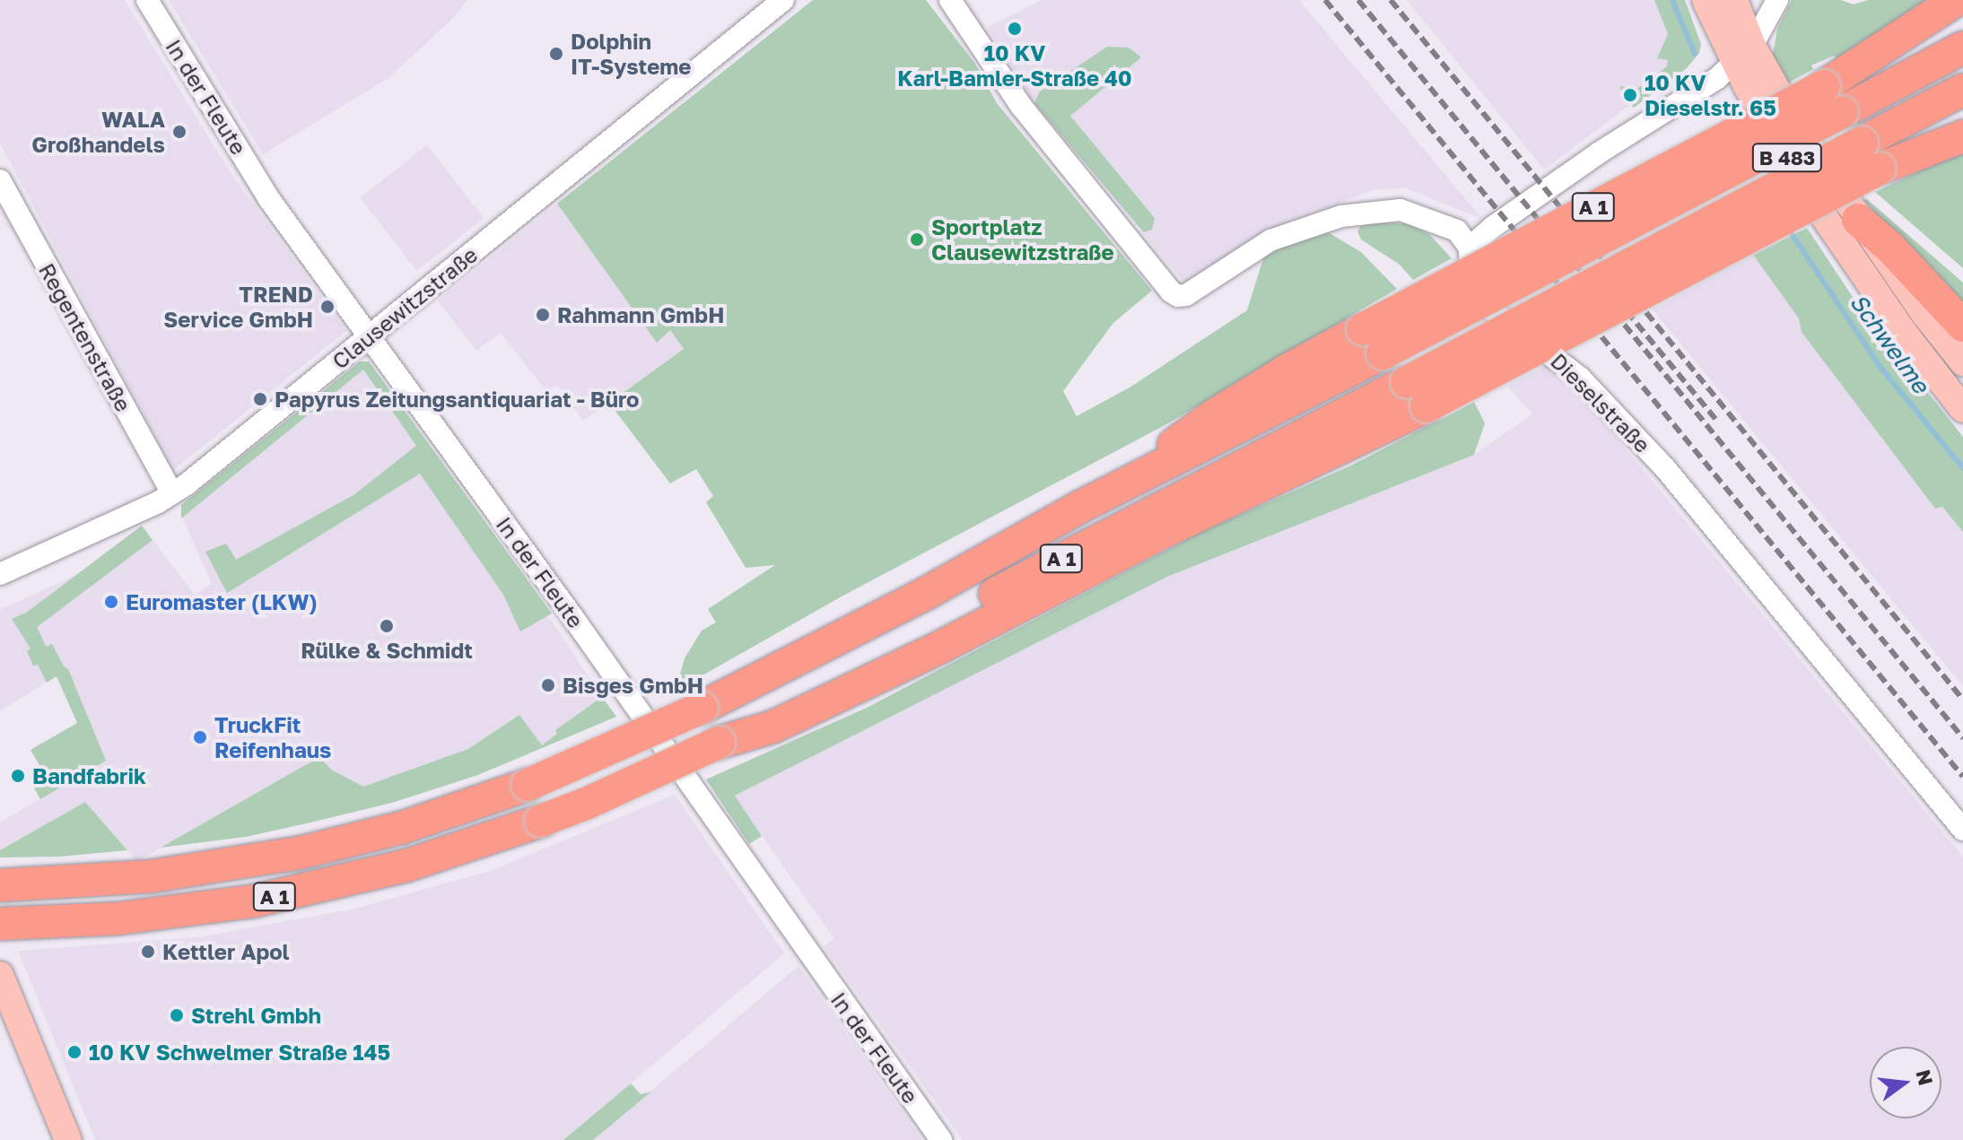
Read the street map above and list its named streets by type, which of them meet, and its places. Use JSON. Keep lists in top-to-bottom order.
{
  "streets": {
    "highway": ["A 1"],
    "main road": ["B 483"],
    "street": [
      "In der Fleute",
      "Clausewitzstraße",
      "Regentenstraße",
      "Dieselstraße"
    ]
  },
  "crossings": [
    ["In der Fleute", "Clausewitzstraße"],
    ["Clausewitzstraße", "Regentenstraße"]
  ],
  "water": ["Schwelme"],
  "places": [
    "10 KV Karl-Bamler-Straße 40",
    "Dolphin IT-Systeme",
    "10 KV Dieselstr. 65",
    "WALA Großhandels",
    "Sportplatz Clausewitzstraße",
    "TREND Service GmbH",
    "Rahmann GmbH",
    "Papyrus Zeitungsantiquariat - Büro",
    "Euromaster (LKW)",
    "Rülke & Schmidt",
    "Bisges GmbH",
    "TruckFit Reifenhaus",
    "Bandfabrik",
    "Kettler Apol",
    "Strehl Gmbh",
    "10 KV Schwelmer Straße 145"
  ],
  "north": "right"
}
